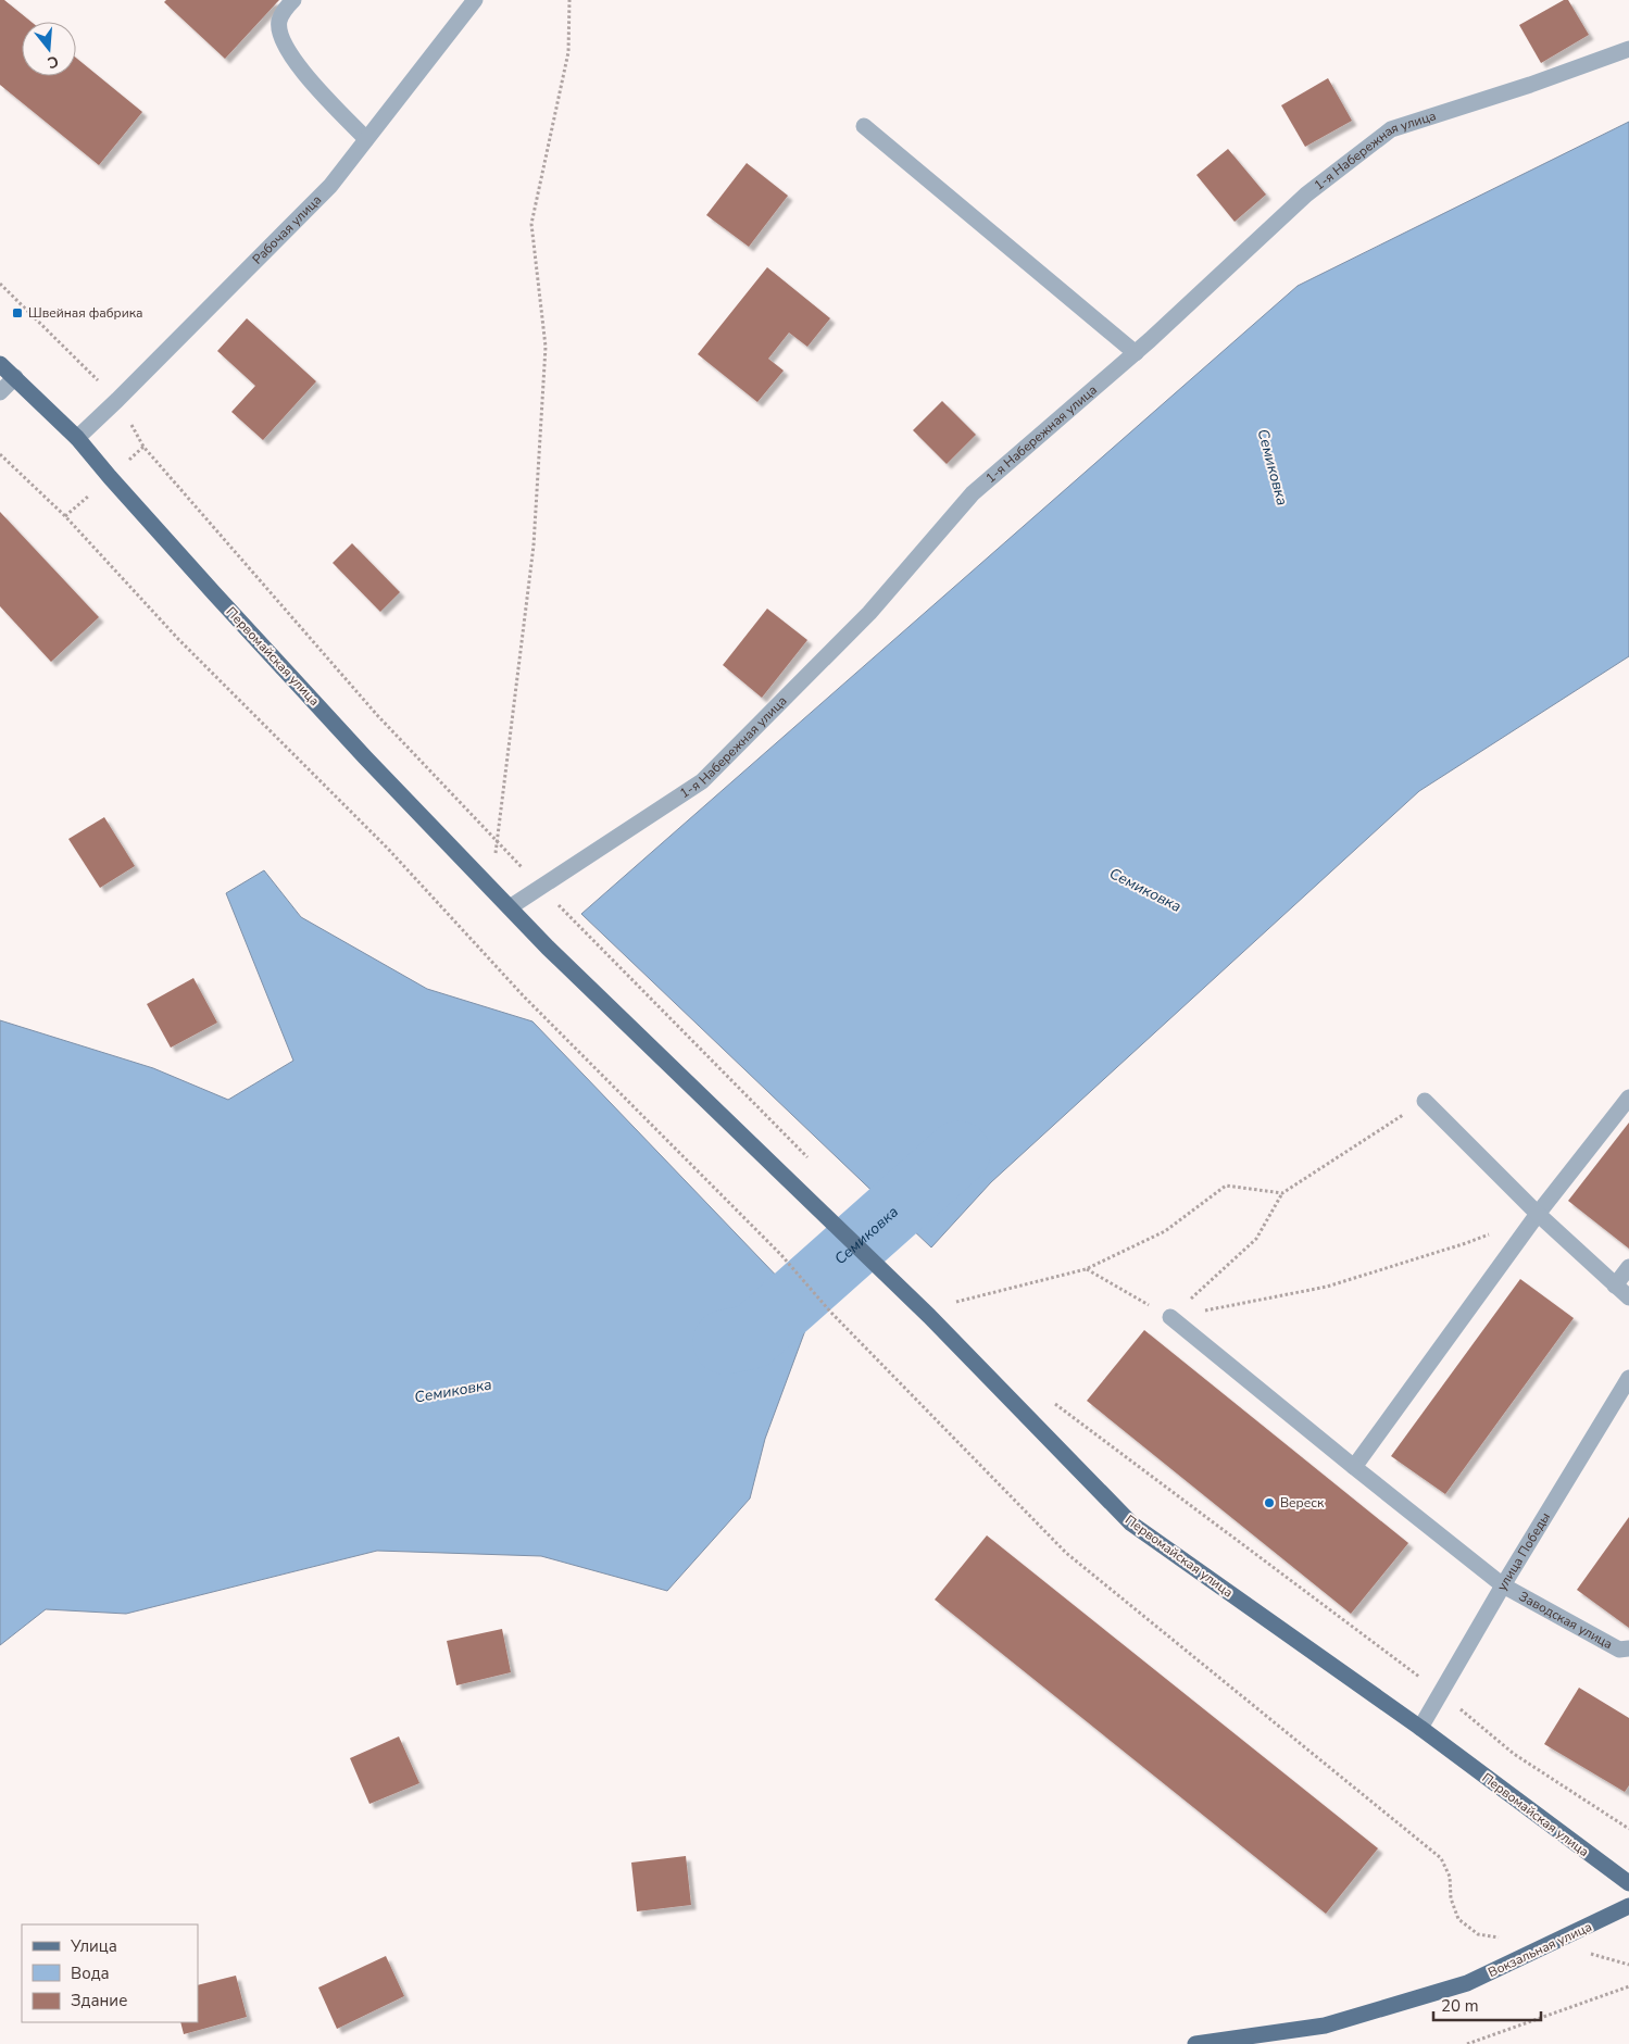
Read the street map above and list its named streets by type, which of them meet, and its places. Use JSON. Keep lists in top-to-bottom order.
{
  "streets": {
    "main road": ["Первомайская улица", "Вокзальная улица"],
    "street": [
      "1-я Набережная улица",
      "Рабочая улица",
      "улица Победы",
      "Заводская улица"
    ]
  },
  "crossings": [
    ["1-я Набережная улица", "Первомайская улица"],
    ["Рабочая улица", "Первомайская улица"],
    ["Первомайская улица", "улица Победы"],
    ["улица Победы", "Заводская улица"]
  ],
  "water": ["Семиковка"],
  "places": {
    "transit": ["Швейная фабрика"],
    "other": ["Вереск"]
  },
  "legend": ["Улица", "Вода", "Здание"],
  "scale_bar": "20 m",
  "north": "bottom"
}
